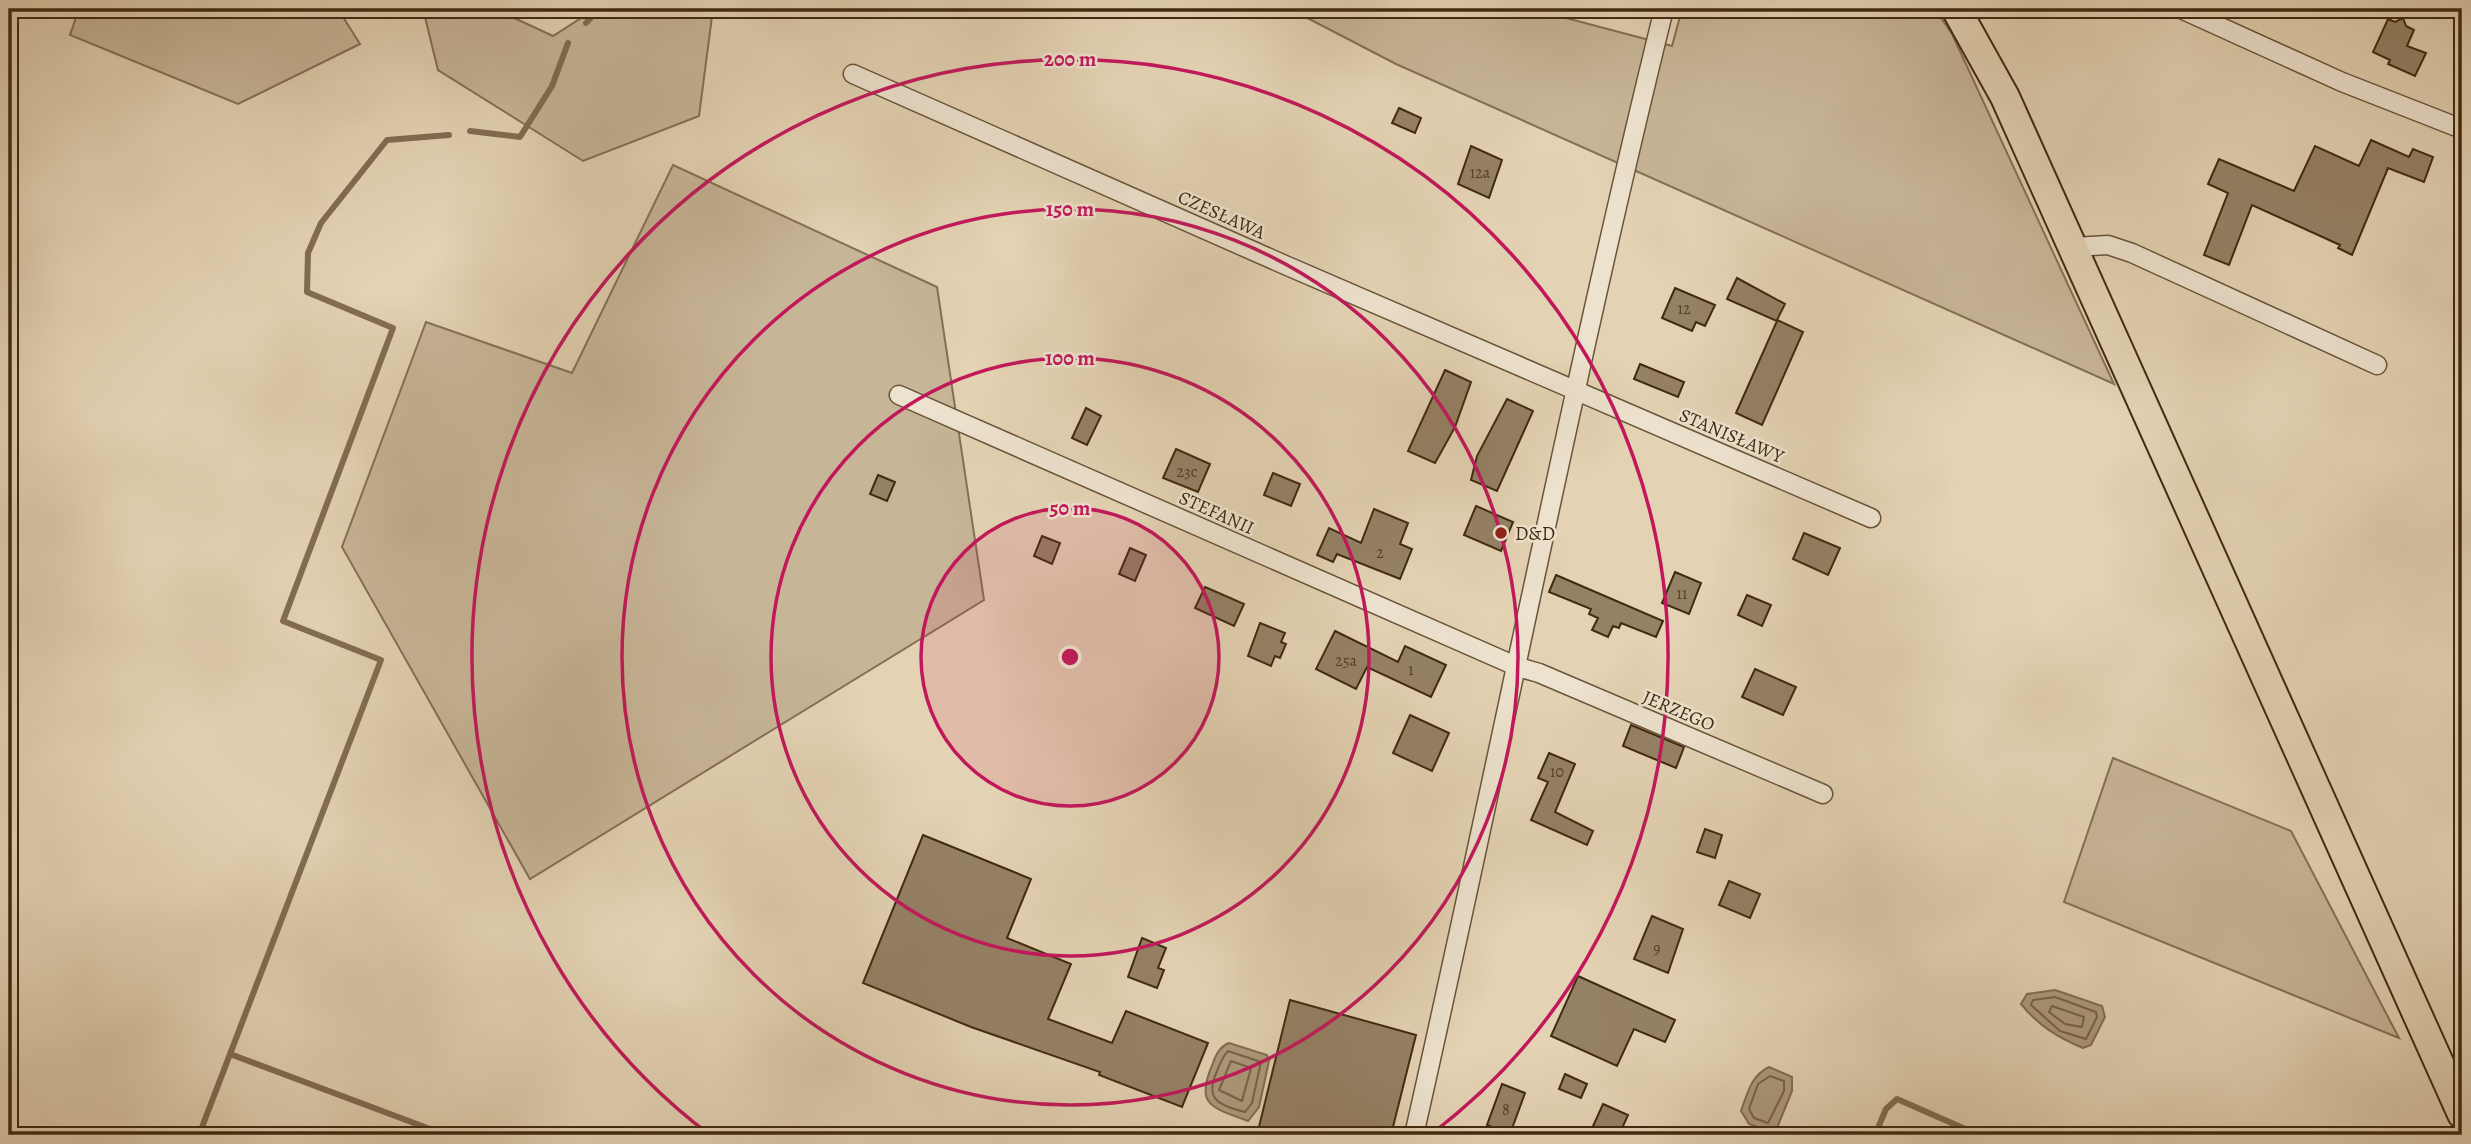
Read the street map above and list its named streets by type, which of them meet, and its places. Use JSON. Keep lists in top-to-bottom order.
{
  "streets": {
    "street": [
      "CZESŁAWA",
      "STANISŁAWY",
      "STEFANII",
      "JERZEGO"
    ]
  },
  "crossings": [
    ["CZESŁAWA", "STANISŁAWY"],
    ["STEFANII", "JERZEGO"]
  ],
  "places": ["D&D"],
  "house_numbers": [
    "12a",
    "12",
    "23c",
    "2",
    "11",
    "25a",
    "1",
    "10",
    "9",
    "8"
  ],
  "rings": [
    "200 m",
    "150 m",
    "100 m",
    "50 m"
  ]
}
